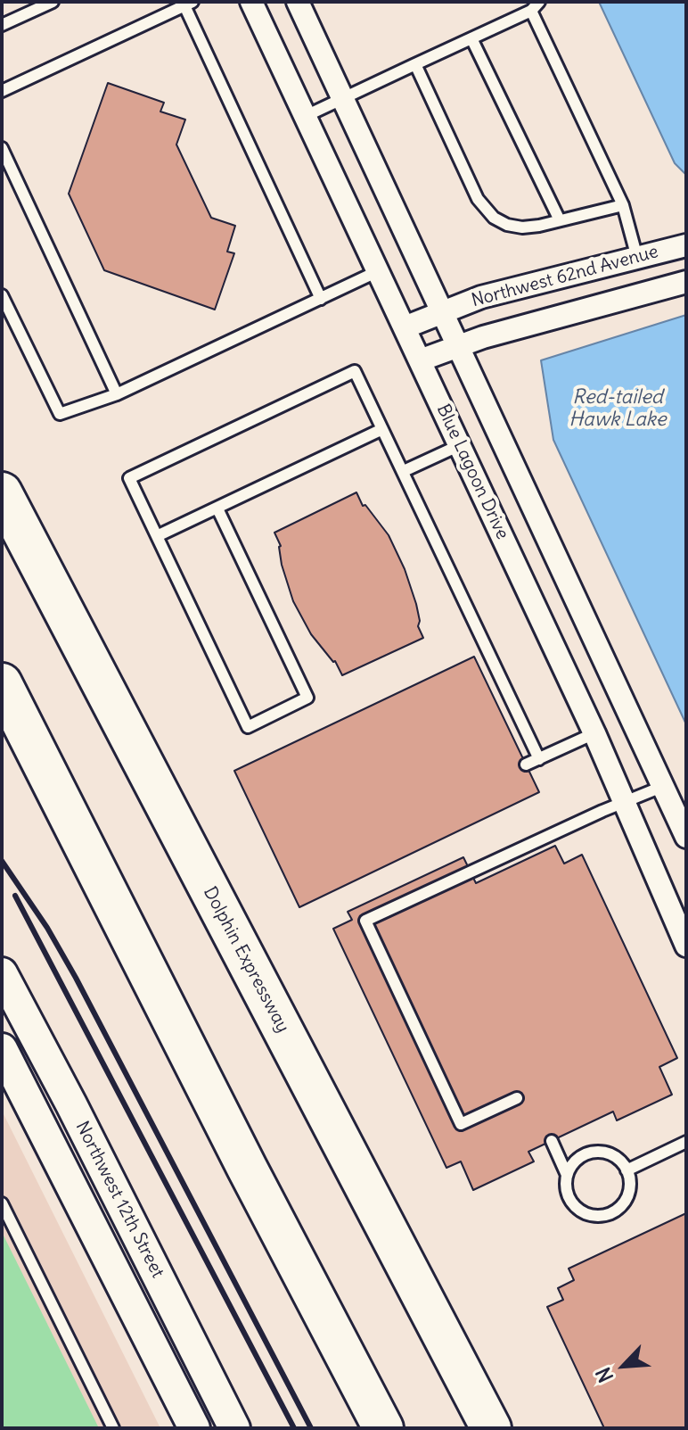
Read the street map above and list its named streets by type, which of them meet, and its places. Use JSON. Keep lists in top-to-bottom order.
{
  "streets": {
    "highway": ["Dolphin Expressway"],
    "main road": ["Northwest 12th Street"],
    "street": ["Northwest 62nd Avenue", "Blue Lagoon Drive"]
  },
  "crossings": [
    ["Northwest 62nd Avenue", "Blue Lagoon Drive"]
  ],
  "water": ["Red-tailed Hawk Lake"],
  "north": "bottom left"
}
